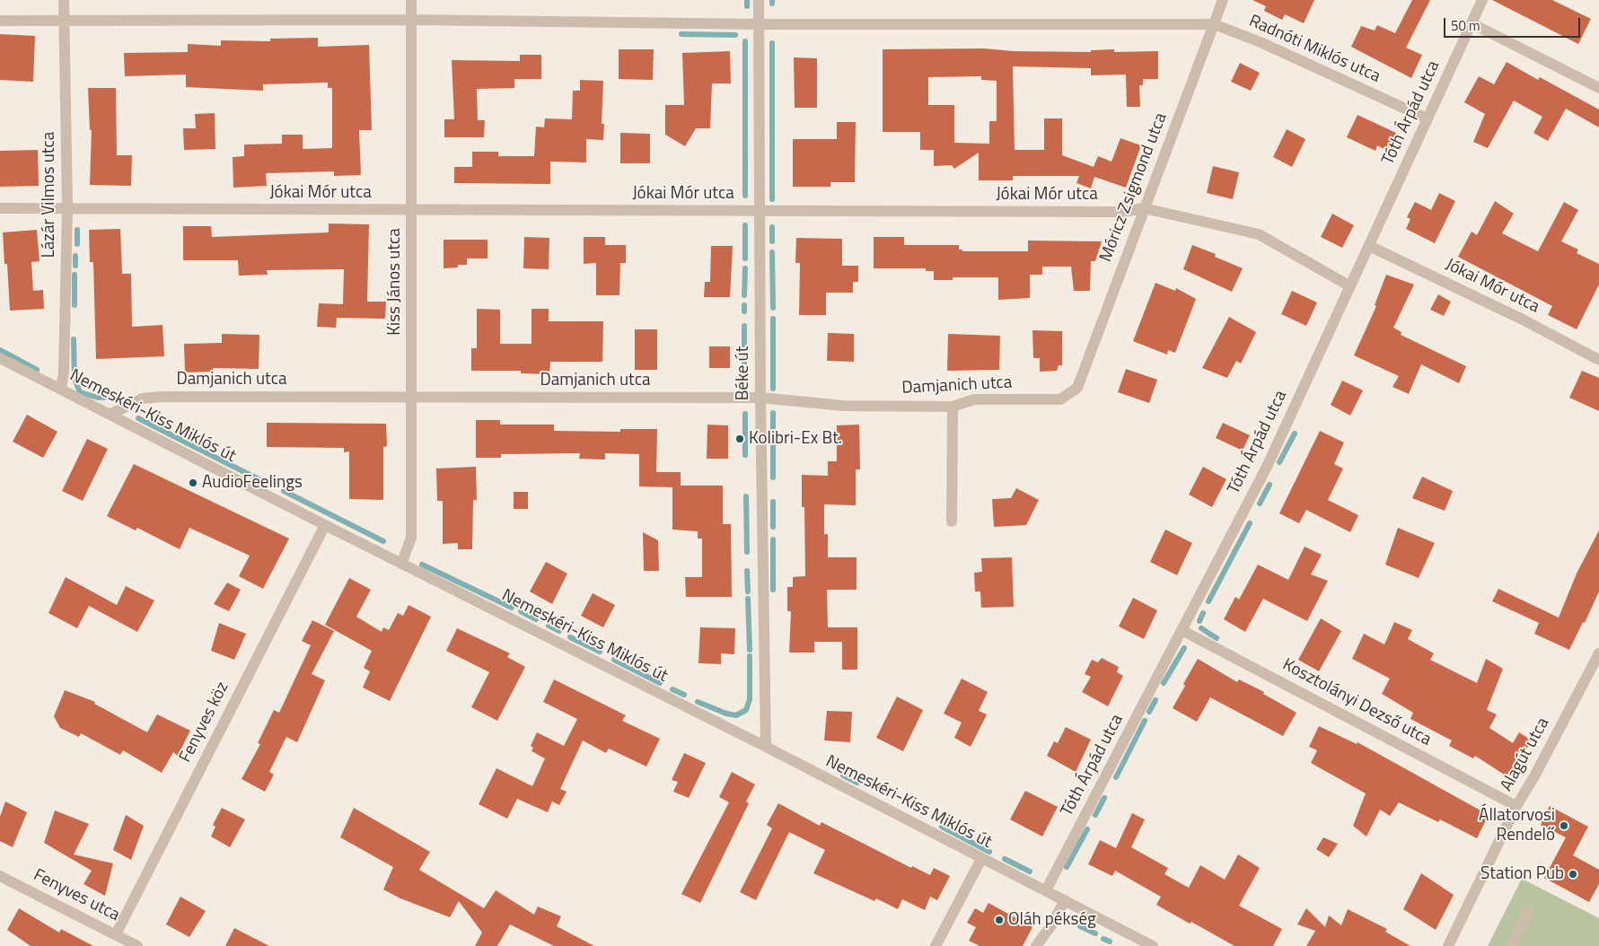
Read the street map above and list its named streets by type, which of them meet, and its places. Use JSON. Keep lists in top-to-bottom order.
{
  "streets": {
    "street": [
      "Radnóti Miklós utca",
      "Tóth Árpád utca",
      "Móricz Zsigmond utca",
      "Jókai Mór utca",
      "Lázár Vilmos utca",
      "Kiss János utca",
      "Béke út",
      "Damjanich utca",
      "Nemeskéri-Kiss Miklós út",
      "Kosztolányi Dezső utca",
      "Fenyves köz",
      "Alagút utca",
      "Fenyves utca"
    ]
  },
  "crossings": [
    ["Radnóti Miklós utca", "Tóth Árpád utca"],
    ["Radnóti Miklós utca", "Móricz Zsigmond utca"],
    ["Radnóti Miklós utca", "Lázár Vilmos utca"],
    ["Radnóti Miklós utca", "Kiss János utca"],
    ["Radnóti Miklós utca", "Béke út"],
    ["Tóth Árpád utca", "Jókai Mór utca"],
    ["Tóth Árpád utca", "Nemeskéri-Kiss Miklós út"],
    ["Tóth Árpád utca", "Kosztolányi Dezső utca"],
    ["Móricz Zsigmond utca", "Jókai Mór utca"],
    ["Móricz Zsigmond utca", "Damjanich utca"],
    ["Jókai Mór utca", "Lázár Vilmos utca"],
    ["Jókai Mór utca", "Kiss János utca"],
    ["Jókai Mór utca", "Béke út"],
    ["Lázár Vilmos utca", "Nemeskéri-Kiss Miklós út"],
    ["Kiss János utca", "Damjanich utca"],
    ["Kiss János utca", "Nemeskéri-Kiss Miklós út"],
    ["Béke út", "Damjanich utca"],
    ["Béke út", "Nemeskéri-Kiss Miklós út"],
    ["Damjanich utca", "Nemeskéri-Kiss Miklós út"],
    ["Nemeskéri-Kiss Miklós út", "Fenyves köz"],
    ["Kosztolányi Dezső utca", "Alagút utca"],
    ["Fenyves köz", "Fenyves utca"]
  ],
  "places": [
    "Kolibri-Ex Bt.",
    "AudioFeelings",
    "Állatorvosi Rendelő",
    "Station Pub",
    "Oláh pékség"
  ],
  "scale_bar": "50 m"
}
